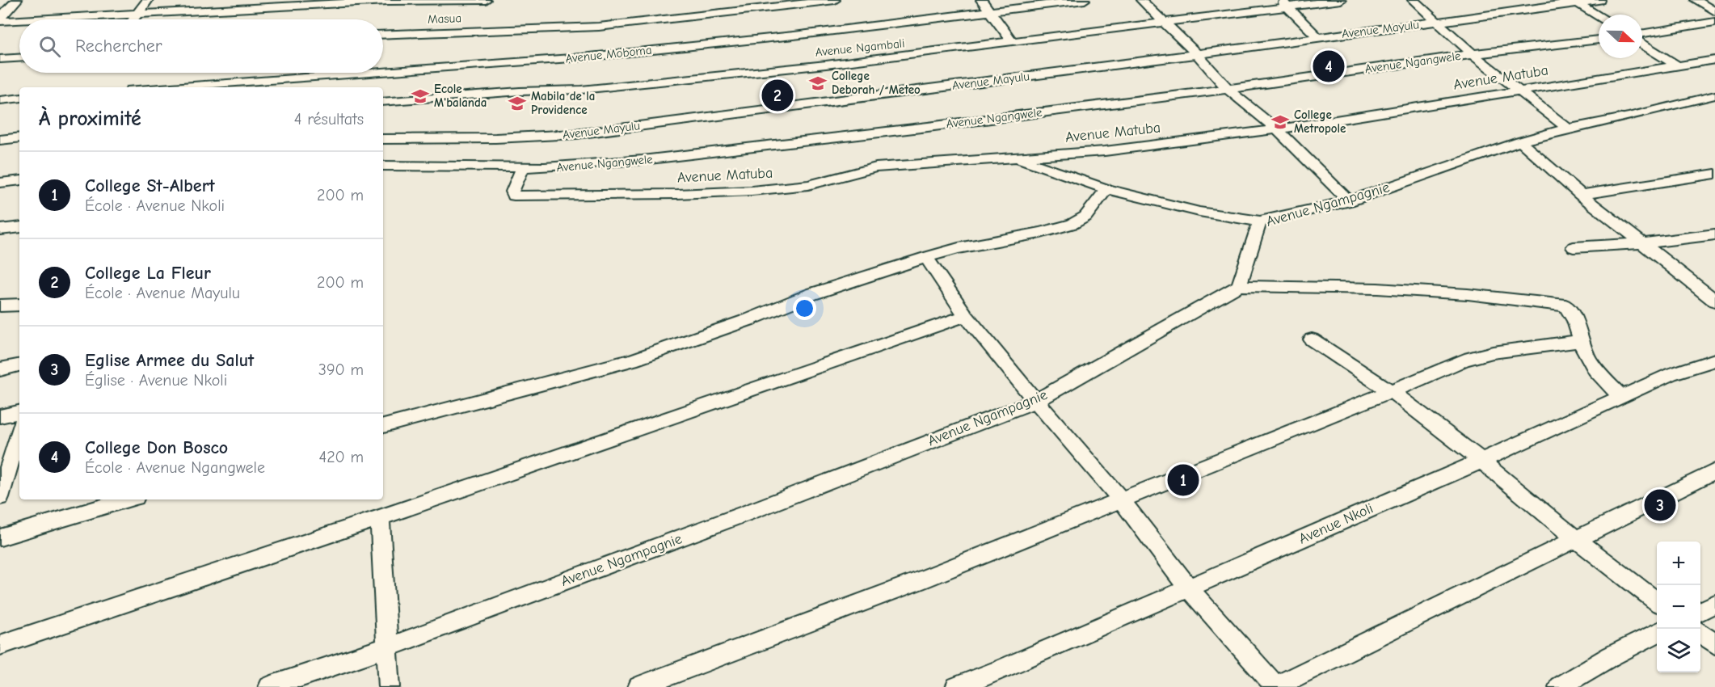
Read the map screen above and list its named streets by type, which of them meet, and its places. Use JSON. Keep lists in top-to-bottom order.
{
  "streets": {
    "street": [
      "Masua",
      "Avenue Mayulu",
      "Avenue Ngambali",
      "Avenue Moboma",
      "Avenue Ngangwele",
      "Avenue Matuba",
      "Avenue Ngampagnie",
      "Avenue Nkoli"
    ]
  },
  "crossings": [
    ["Avenue Ngangwele", "Avenue Matuba"]
  ],
  "places": {
    "school or university": [
      "College Deborah / Meteo",
      "Ecole M'balanda",
      "Mabila de la Providence",
      "College Metropole"
    ]
  },
  "north": "right",
  "page": {
    "search": "Rechercher",
    "pins": [
      "4",
      "2",
      "1",
      "3"
    ],
    "heading": ["À proximité", "4 résultats"],
    "list": [
      {
        "mark": "1",
        "name": "College St-Albert",
        "note": "École · Avenue Nkoli",
        "value": "200 m"
      },
      {
        "mark": "2",
        "name": "College La Fleur",
        "note": "École · Avenue Mayulu",
        "value": "200 m"
      },
      {
        "mark": "3",
        "name": "Eglise Armee du Salut",
        "note": "Église · Avenue Nkoli",
        "value": "390 m"
      },
      {
        "mark": "4",
        "name": "College Don Bosco",
        "note": "École · Avenue Ngangwele",
        "value": "420 m"
      }
    ],
    "map_buttons": ["+", "−"]
  }
}
